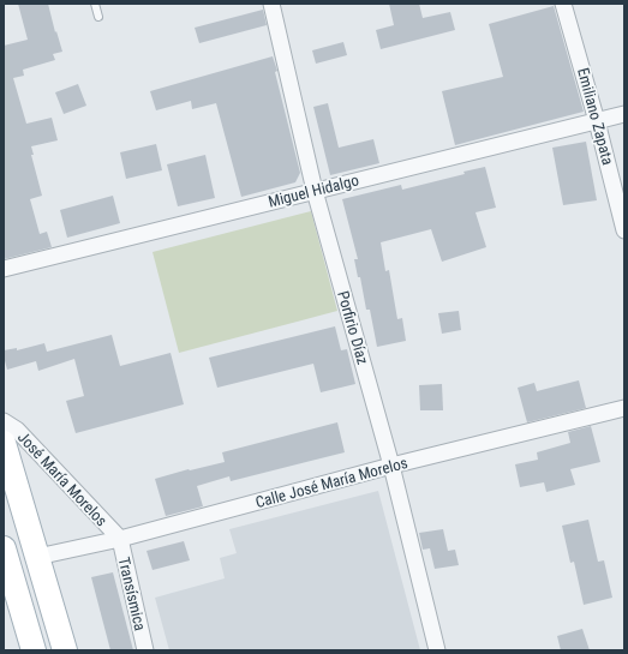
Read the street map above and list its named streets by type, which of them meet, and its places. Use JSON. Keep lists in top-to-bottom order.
{
  "streets": {
    "street": [
      "Emiliano Zapata",
      "Miguel Hidalgo",
      "Porfirio Díaz",
      "José María Morelos",
      "Calle José María Morelos",
      "Transísmica"
    ]
  },
  "crossings": [
    ["Emiliano Zapata", "Miguel Hidalgo"],
    ["Miguel Hidalgo", "Porfirio Díaz"],
    ["Porfirio Díaz", "Calle José María Morelos"],
    ["José María Morelos", "Calle José María Morelos"],
    ["José María Morelos", "Transísmica"],
    ["Calle José María Morelos", "Transísmica"]
  ]
}
